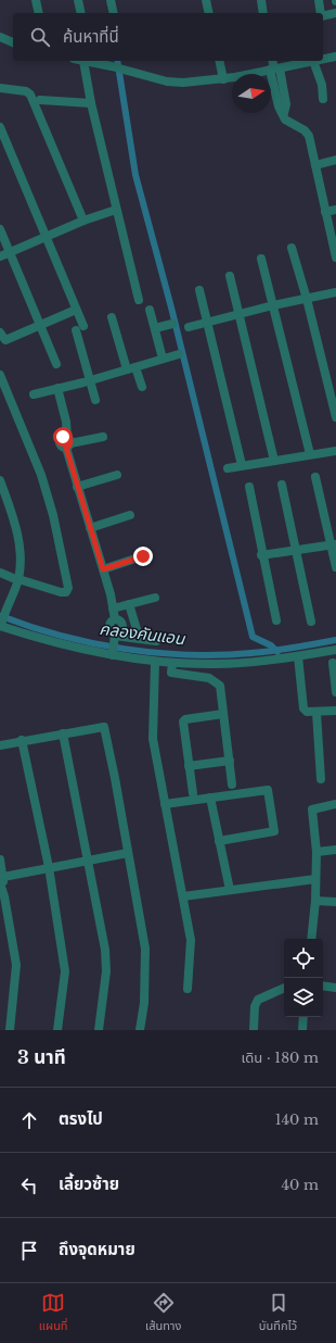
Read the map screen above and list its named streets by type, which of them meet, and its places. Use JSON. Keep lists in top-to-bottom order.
{
  "water": ["คลองคันแอน"],
  "north": "right",
  "page": {
    "search": "ค้นหาที่นี่",
    "heading": ["3 นาที", "เดิน · 180 m"],
    "list": [
      ["ตรงไป", "140 m"],
      ["เลี้ยวซ้าย", "40 m"],
      "ถึงจุดหมาย"
    ],
    "nav": ["แผนที่", "เส้นทาง", "บันทึกไว้"]
  }
}
